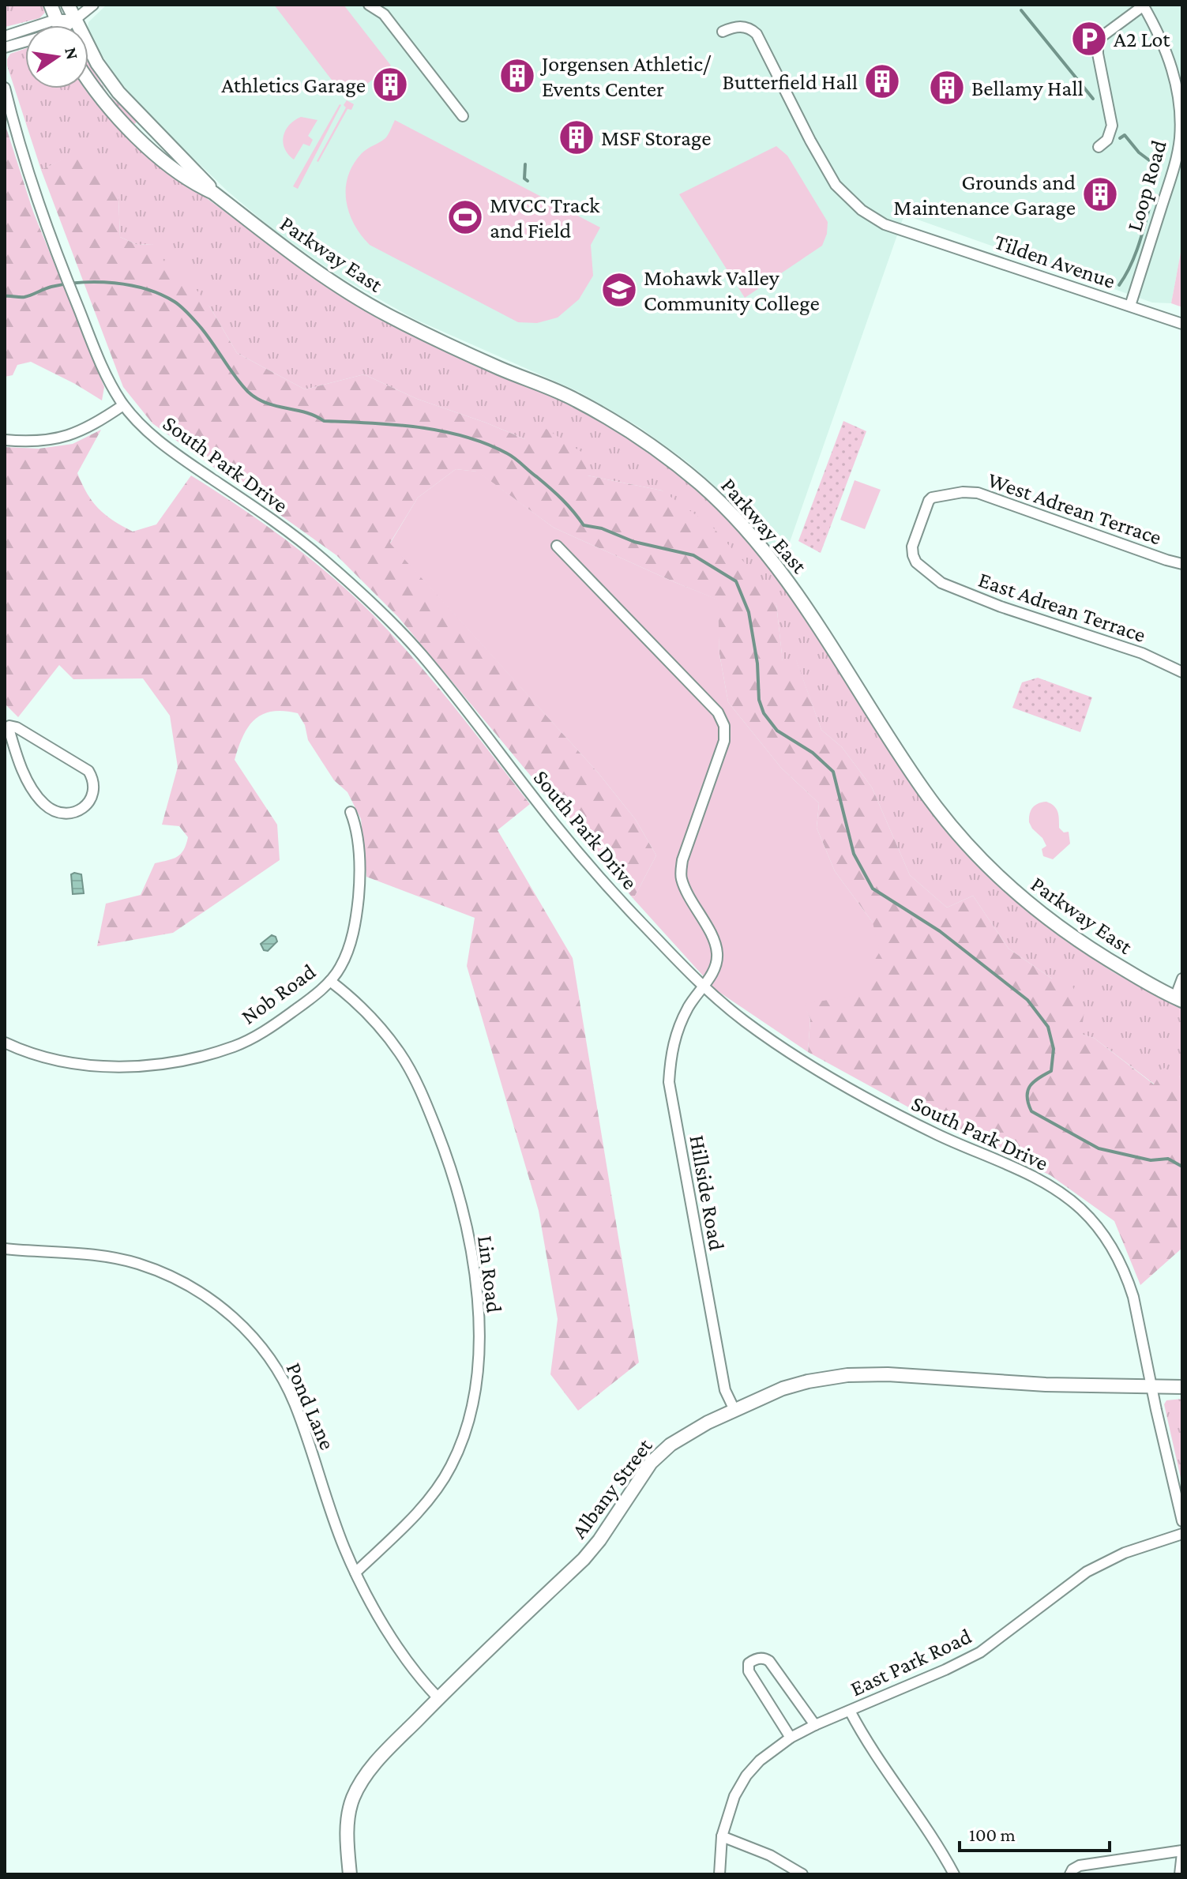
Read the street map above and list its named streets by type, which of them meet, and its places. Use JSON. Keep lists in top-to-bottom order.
{
  "streets": {
    "street": [
      "Loop Road",
      "Parkway East",
      "Tilden Avenue",
      "South Park Drive",
      "West Adrean Terrace",
      "East Adrean Terrace",
      "Nob Road",
      "Hillside Road",
      "Lin Road",
      "Pond Lane",
      "Albany Street",
      "East Park Road"
    ]
  },
  "crossings": [
    ["Loop Road", "Tilden Avenue"],
    ["South Park Drive", "Hillside Road"],
    ["South Park Drive", "Albany Street"],
    ["West Adrean Terrace", "East Adrean Terrace"],
    ["Nob Road", "Lin Road"],
    ["Hillside Road", "Albany Street"],
    ["Lin Road", "Pond Lane"],
    ["Pond Lane", "Albany Street"]
  ],
  "places": {
    "parking": ["A2 Lot"],
    "building": [
      "Jorgensen Athletic/ Events Center",
      "Butterfield Hall",
      "Athletics Garage",
      "Bellamy Hall",
      "MSF Storage",
      "Grounds and Maintenance Garage"
    ],
    "sports": ["MVCC Track and Field"],
    "school or university": ["Mohawk Valley Community College"]
  },
  "scale_bar": "100 m",
  "north": "right"
}
